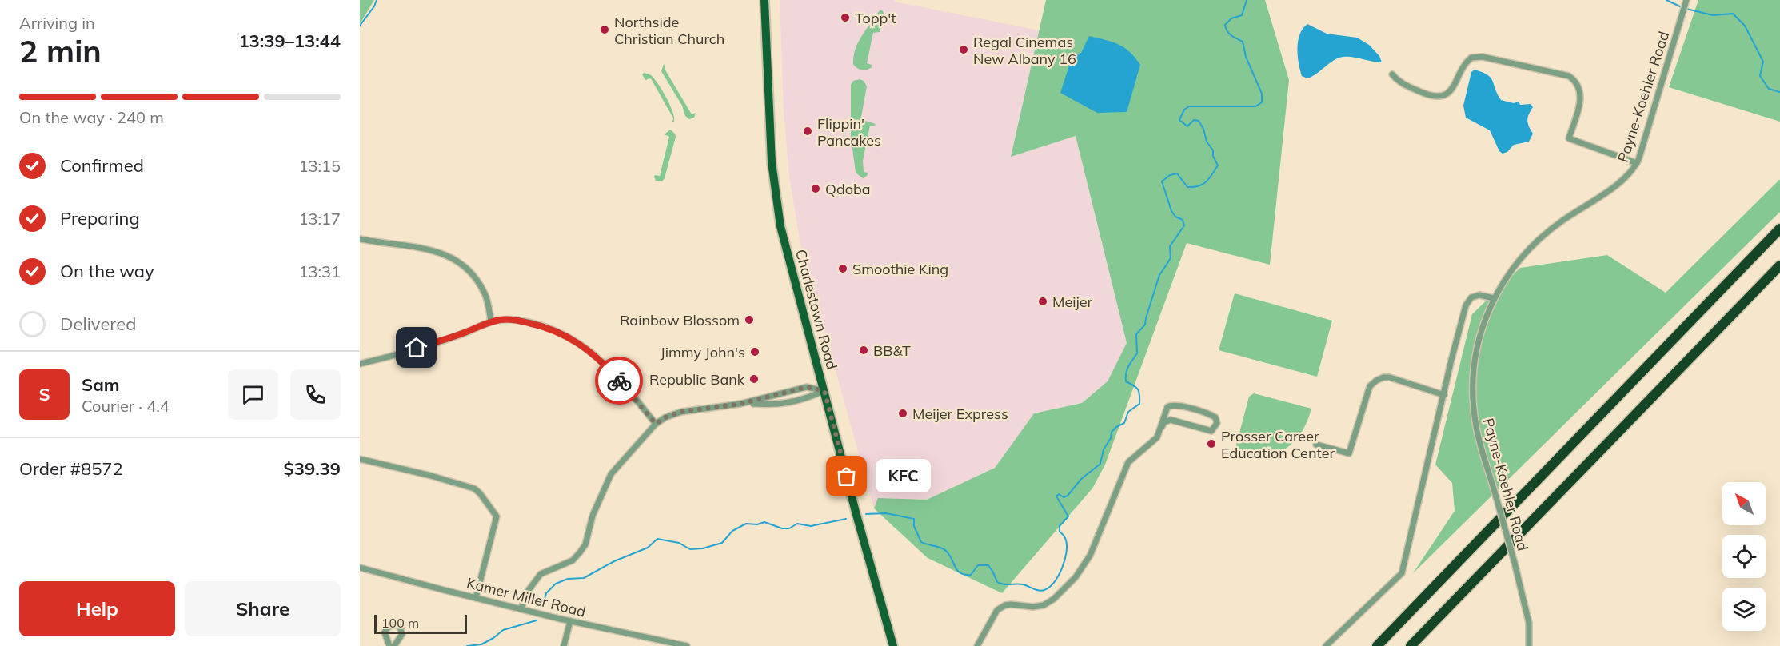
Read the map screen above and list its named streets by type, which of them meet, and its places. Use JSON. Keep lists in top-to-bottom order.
{
  "streets": {
    "main road": ["Charlestown Road"],
    "street": ["Payne-Koehler Road", "Kamer Miller Road"]
  },
  "places": [
    "Topp't",
    "Northside Christian Church",
    "Regal Cinemas New Albany 16",
    "Flippin' Pancakes",
    "Qdoba",
    "Smoothie King",
    "Meijer",
    "Rainbow Blossom",
    "BB&T",
    "Jimmy John's",
    "Republic Bank",
    "Meijer Express",
    "Prosser Career Education Center",
    "KFC"
  ],
  "scale_bar": "100 m",
  "north": "top left",
  "page": {
    "heading": ["2 min", "Arriving in", "13:39–13:44"],
    "panel": [
      "Sam",
      "Courier · 4.4",
      "Order #8572",
      "$39.39"
    ],
    "bar": "On the way · 240 m",
    "list": [
      ["Confirmed", "13:15"],
      ["Preparing", "13:17"],
      ["On the way", "13:31"],
      "Delivered"
    ],
    "round": "S",
    "bubble": "KFC",
    "buttons": ["Help", "Share"],
    "scale": "100 m"
  }
}
